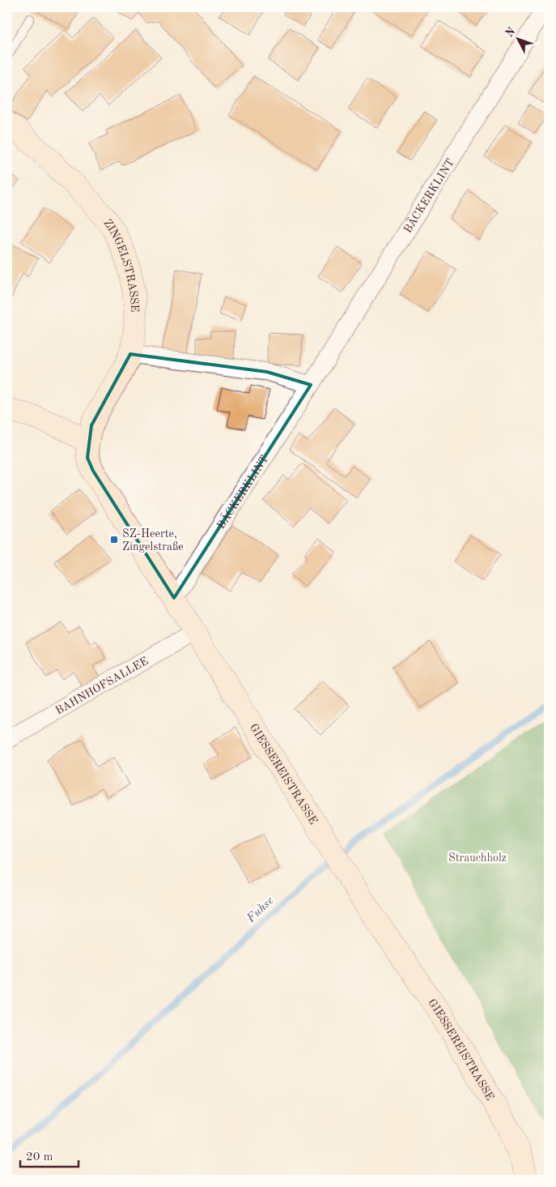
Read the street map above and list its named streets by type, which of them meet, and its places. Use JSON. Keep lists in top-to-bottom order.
{
  "streets": {
    "main road": ["ZINGELSTRASSE", "GIESSEREISTRASSE"],
    "street": ["BÄCKERKLINT", "BAHNHOFSALLEE"]
  },
  "crossings": [
    ["BÄCKERKLINT", "GIESSEREISTRASSE"],
    ["ZINGELSTRASSE", "GIESSEREISTRASSE"],
    ["BAHNHOFSALLEE", "GIESSEREISTRASSE"]
  ],
  "water": ["Fuhse"],
  "parks": ["Strauchholz"],
  "places": {
    "transit": ["SZ-Heerte, Zingelstraße"]
  },
  "scale_bar": "20 m",
  "north": "top left"
}
